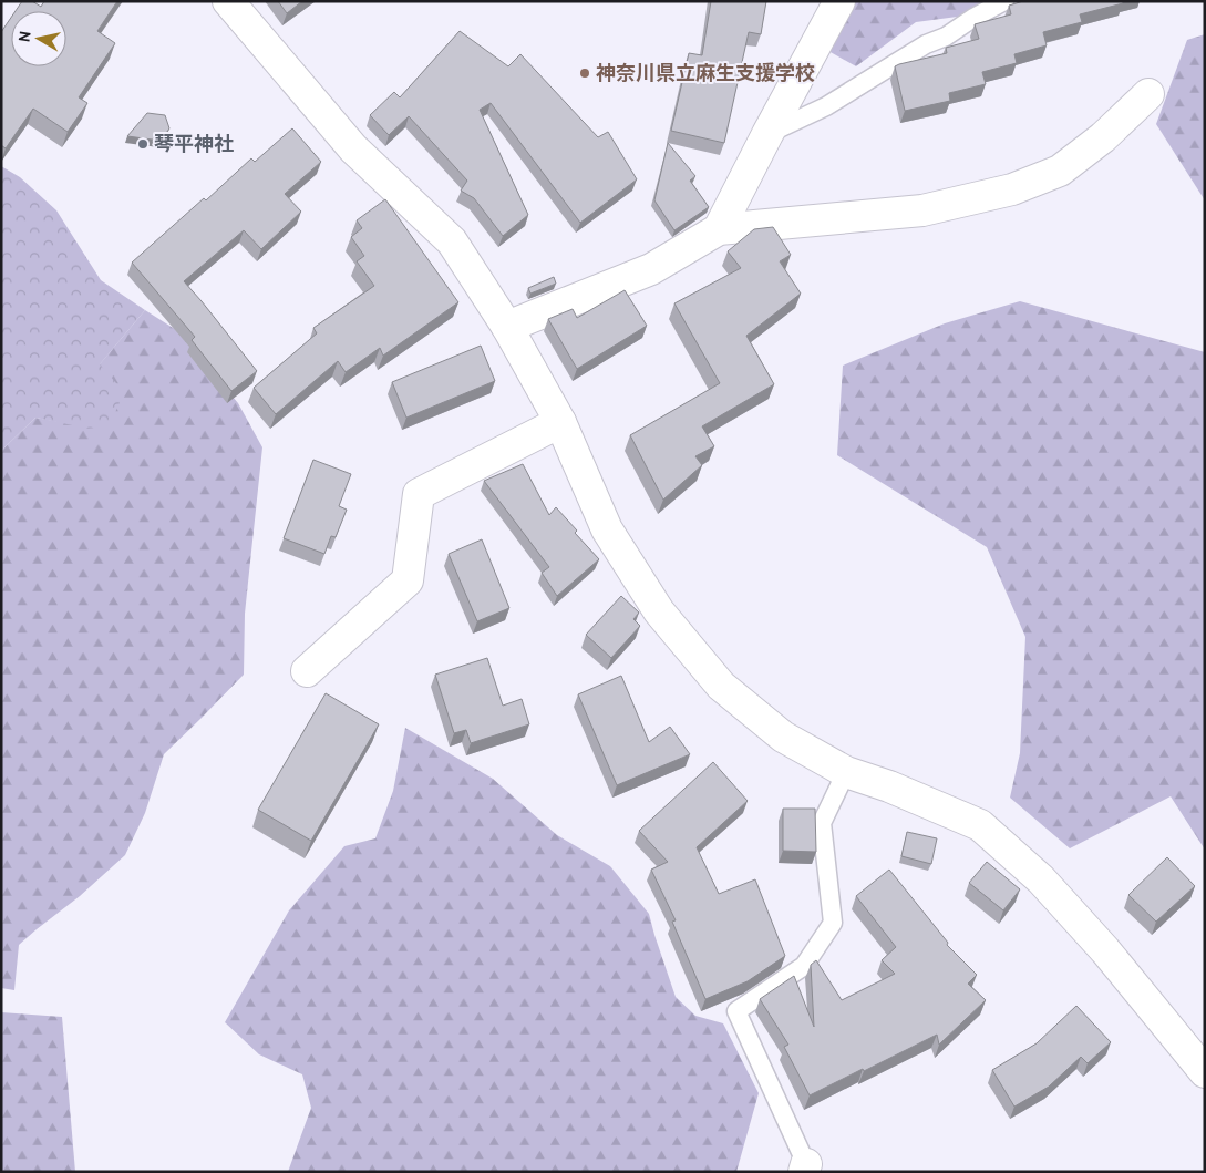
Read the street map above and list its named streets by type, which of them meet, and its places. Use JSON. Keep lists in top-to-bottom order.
{
  "places": ["神奈川県立麻生支援学校", "琴平神社"],
  "north": "left"
}
